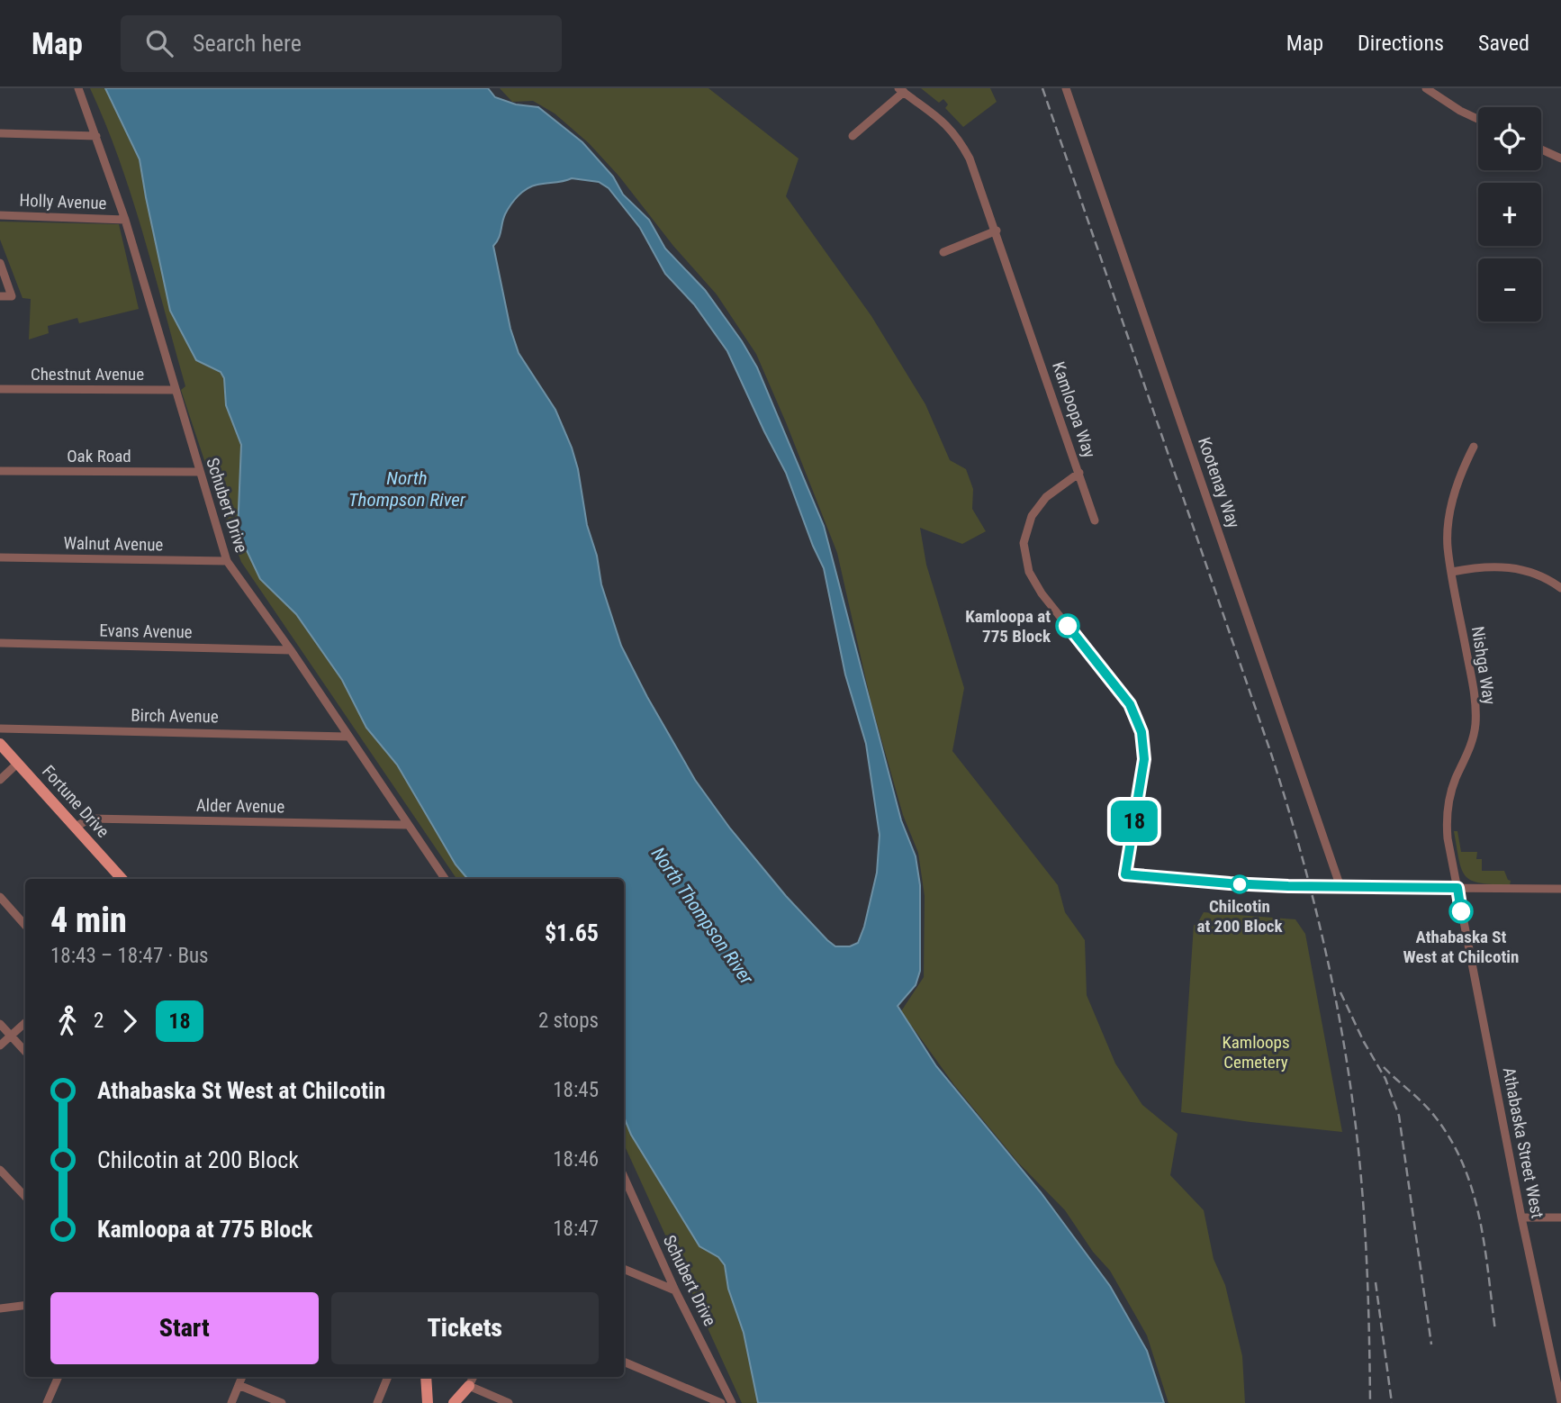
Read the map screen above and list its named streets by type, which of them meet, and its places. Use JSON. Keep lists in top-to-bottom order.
{
  "streets": {
    "main road": ["Fortune Drive"],
    "street": [
      "Holly Avenue",
      "Chestnut Avenue",
      "Kamloopa Way",
      "Oak Road",
      "Kootenay Way",
      "Schubert Drive",
      "Walnut Avenue",
      "Evans Avenue",
      "Nishga Way",
      "Birch Avenue",
      "Alder Avenue",
      "Athabaska Street West"
    ]
  },
  "crossings": [
    ["Holly Avenue", "Schubert Drive"],
    ["Chestnut Avenue", "Schubert Drive"],
    ["Kamloopa Way", "Kootenay Way"],
    ["Oak Road", "Schubert Drive"],
    ["Schubert Drive", "Walnut Avenue"],
    ["Schubert Drive", "Evans Avenue"],
    ["Schubert Drive", "Birch Avenue"],
    ["Schubert Drive", "Alder Avenue"],
    ["Nishga Way", "Athabaska Street West"],
    ["Fortune Drive", "Alder Avenue"]
  ],
  "water": ["North Thompson River"],
  "parks": ["Kamloops Cemetery"],
  "places": ["Kamloopa at 775 Block", "Chilcotin at 200 Block", "Athabaska St West at Chilcotin"],
  "lines": ["bus line 18"],
  "page": {
    "header": "Map",
    "search": "Search here",
    "nav": ["Map", "Directions", "Saved"],
    "on_map": "18",
    "map_buttons": ["+", "−"],
    "heading": ["4 min", "18:43 – 18:47 · Bus", "$1.65"],
    "legs": ["2", "18", "2 stops"],
    "list": [
      {
        "name": "Athabaska St West at Chilcotin",
        "value": "18:45"
      },
      {
        "name": "Chilcotin at 200 Block",
        "value": "18:46"
      },
      {
        "name": "Kamloopa at 775 Block",
        "value": "18:47"
      }
    ],
    "buttons": ["Start", "Tickets"]
  }
}
